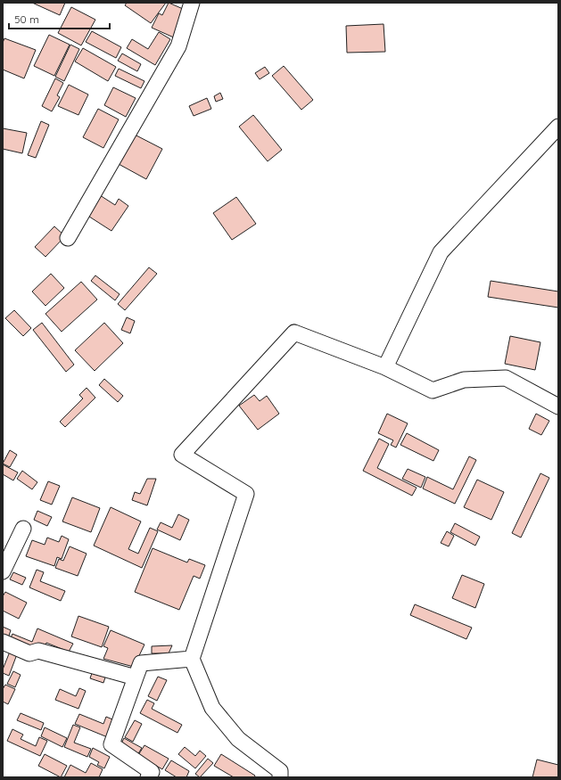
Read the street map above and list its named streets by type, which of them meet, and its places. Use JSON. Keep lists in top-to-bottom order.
{
  "scale_bar": "50 m"
}
